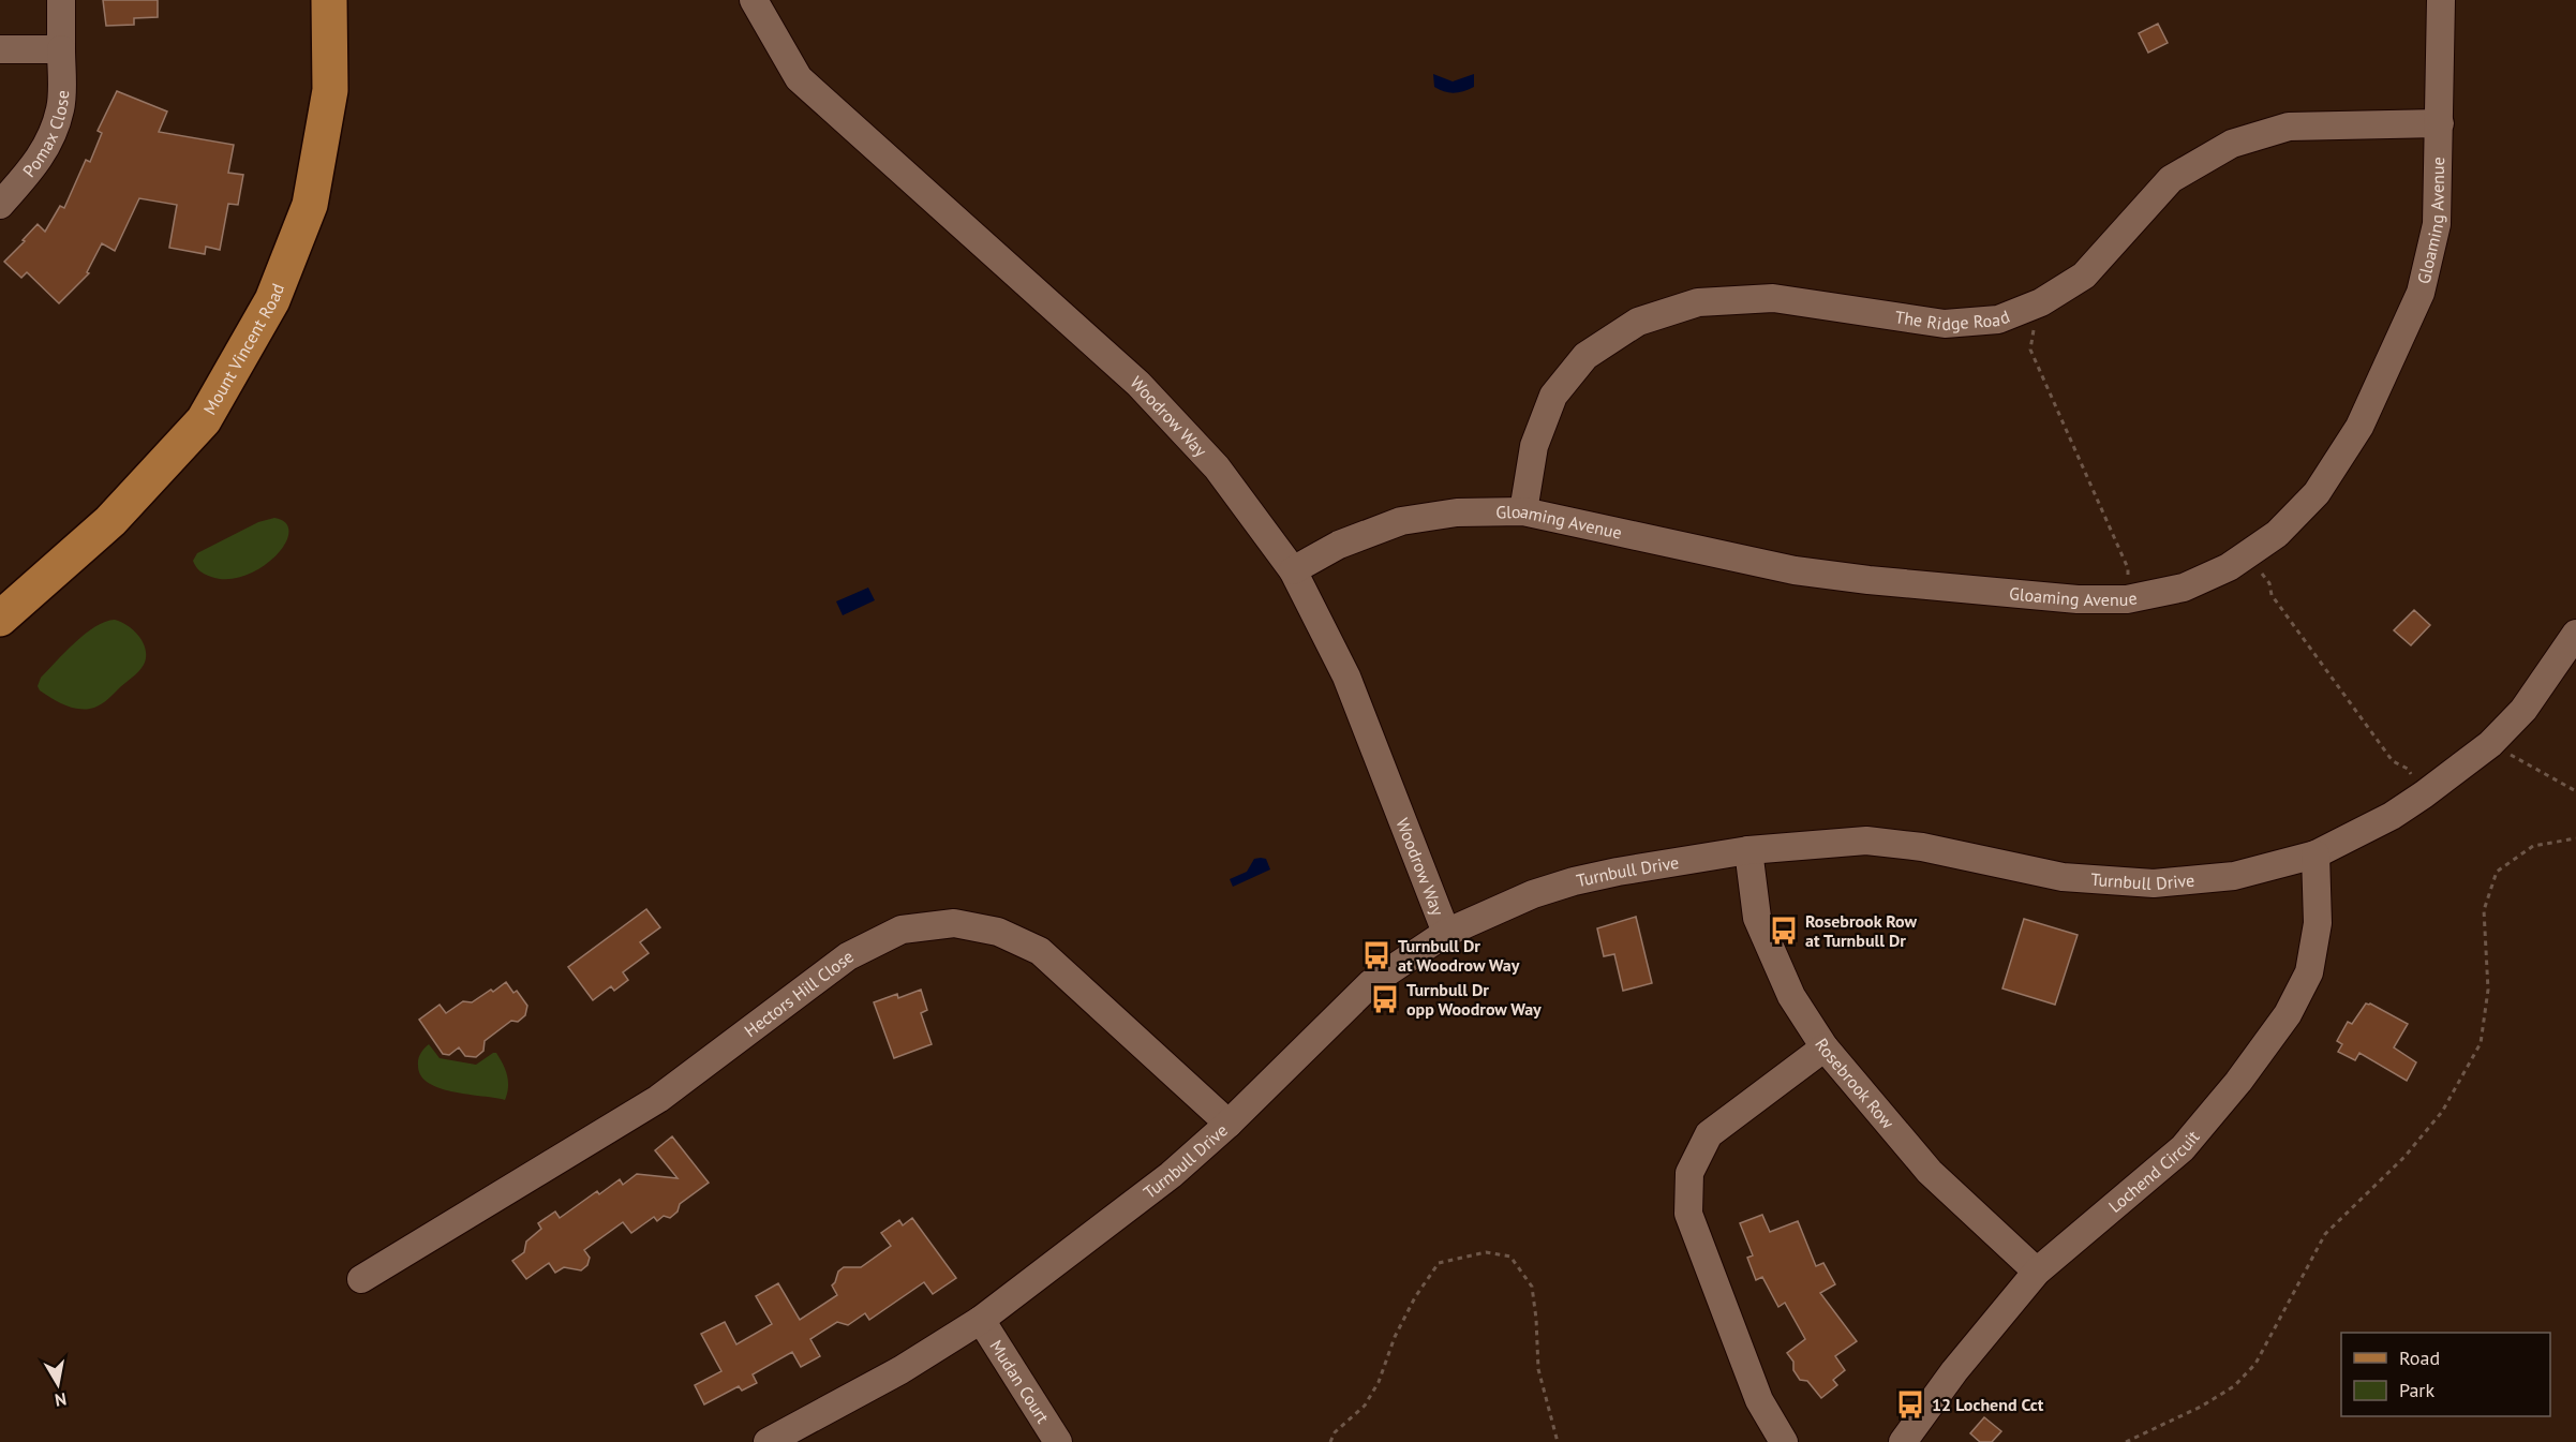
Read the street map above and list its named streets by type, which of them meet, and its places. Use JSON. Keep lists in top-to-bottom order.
{
  "streets": {
    "main road": ["Mount Vincent Road"],
    "street": [
      "Pomax Close",
      "Gloaming Avenue",
      "The Ridge Road",
      "Woodrow Way",
      "Turnbull Drive",
      "Hectors Hill Close",
      "Rosebrook Row",
      "Lochend Circuit",
      "Mudan Court"
    ]
  },
  "crossings": [
    ["Gloaming Avenue", "The Ridge Road"],
    ["Gloaming Avenue", "Woodrow Way"],
    ["Woodrow Way", "Turnbull Drive"],
    ["Turnbull Drive", "Hectors Hill Close"],
    ["Turnbull Drive", "Rosebrook Row"],
    ["Turnbull Drive", "Lochend Circuit"],
    ["Turnbull Drive", "Mudan Court"],
    ["Rosebrook Row", "Lochend Circuit"]
  ],
  "places": {
    "bus stop": [
      "Rosebrook Row at Turnbull Dr",
      "Turnbull Dr at Woodrow Way",
      "Turnbull Dr opp Woodrow Way",
      "12 Lochend Cct"
    ]
  },
  "legend": ["Road", "Park"],
  "north": "bottom"
}
